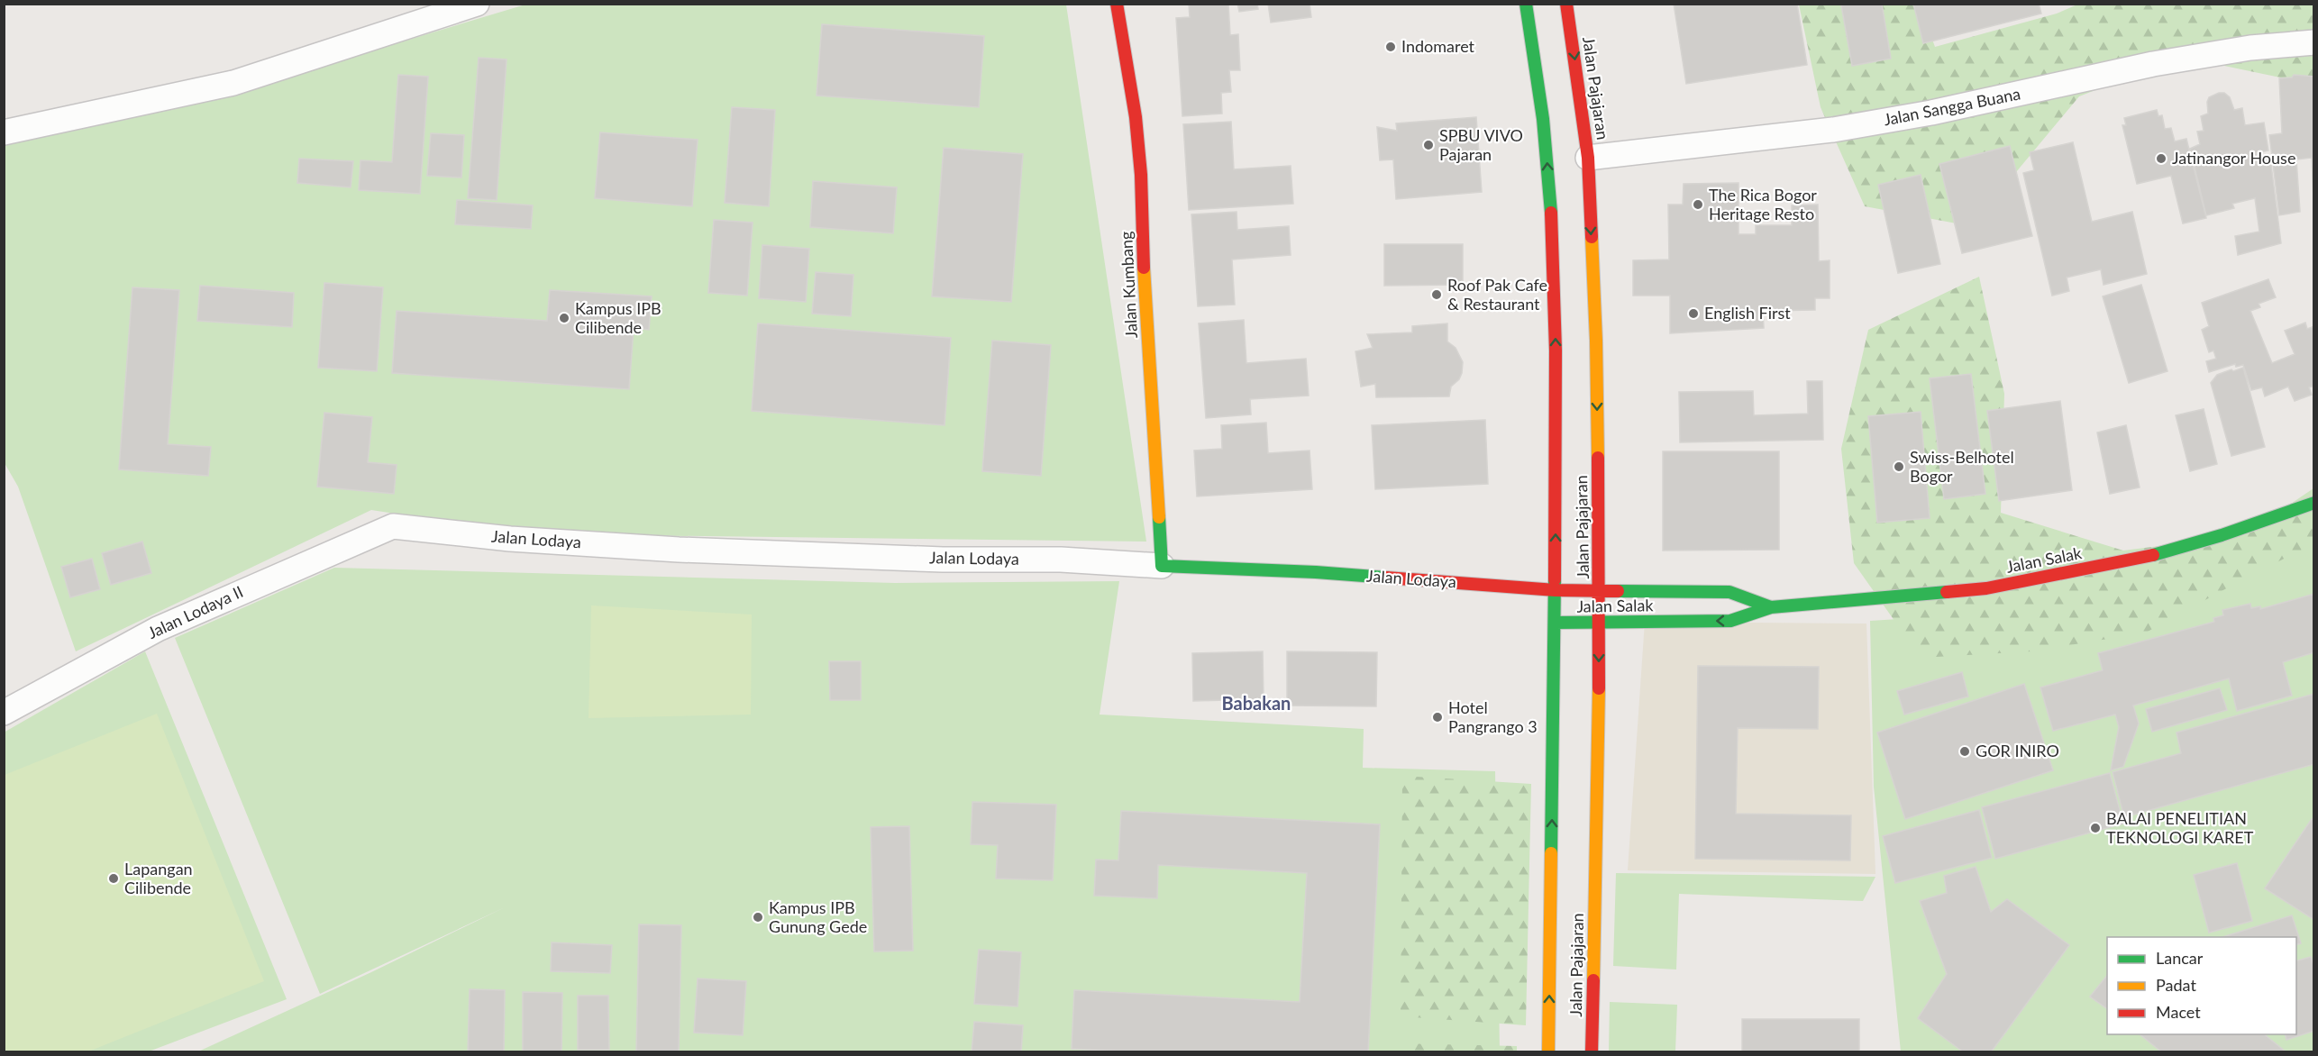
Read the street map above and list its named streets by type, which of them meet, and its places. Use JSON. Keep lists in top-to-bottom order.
{
  "streets": {
    "main road": [
      "Jalan Pajajaran",
      "Jalan Kumbang",
      "Jalan Lodaya",
      "Jalan Salak"
    ],
    "street": ["Jalan Sangga Buana", "Jalan Lodaya II"]
  },
  "crossings": [
    ["Jalan Pajajaran", "Jalan Sangga Buana"],
    ["Jalan Pajajaran", "Jalan Lodaya"],
    ["Jalan Pajajaran", "Jalan Salak"],
    ["Jalan Kumbang", "Jalan Lodaya"],
    ["Jalan Lodaya", "Jalan Salak"],
    ["Jalan Lodaya", "Jalan Lodaya II"]
  ],
  "districts": ["Babakan"],
  "places": [
    "Indomaret",
    "SPBU VIVO Pajaran",
    "Jatinangor House",
    "The Rica Bogor Heritage Resto",
    "Roof Pak Cafe & Restaurant",
    "English First",
    "Kampus IPB Cilibende",
    "Swiss-Belhotel Bogor",
    "Hotel Pangrango 3",
    "GOR INIRO",
    "BALAI PENELITIAN TEKNOLOGI KARET",
    "Lapangan Cilibende",
    "Kampus IPB Gunung Gede"
  ],
  "legend": ["Lancar", "Padat", "Macet"]
}
